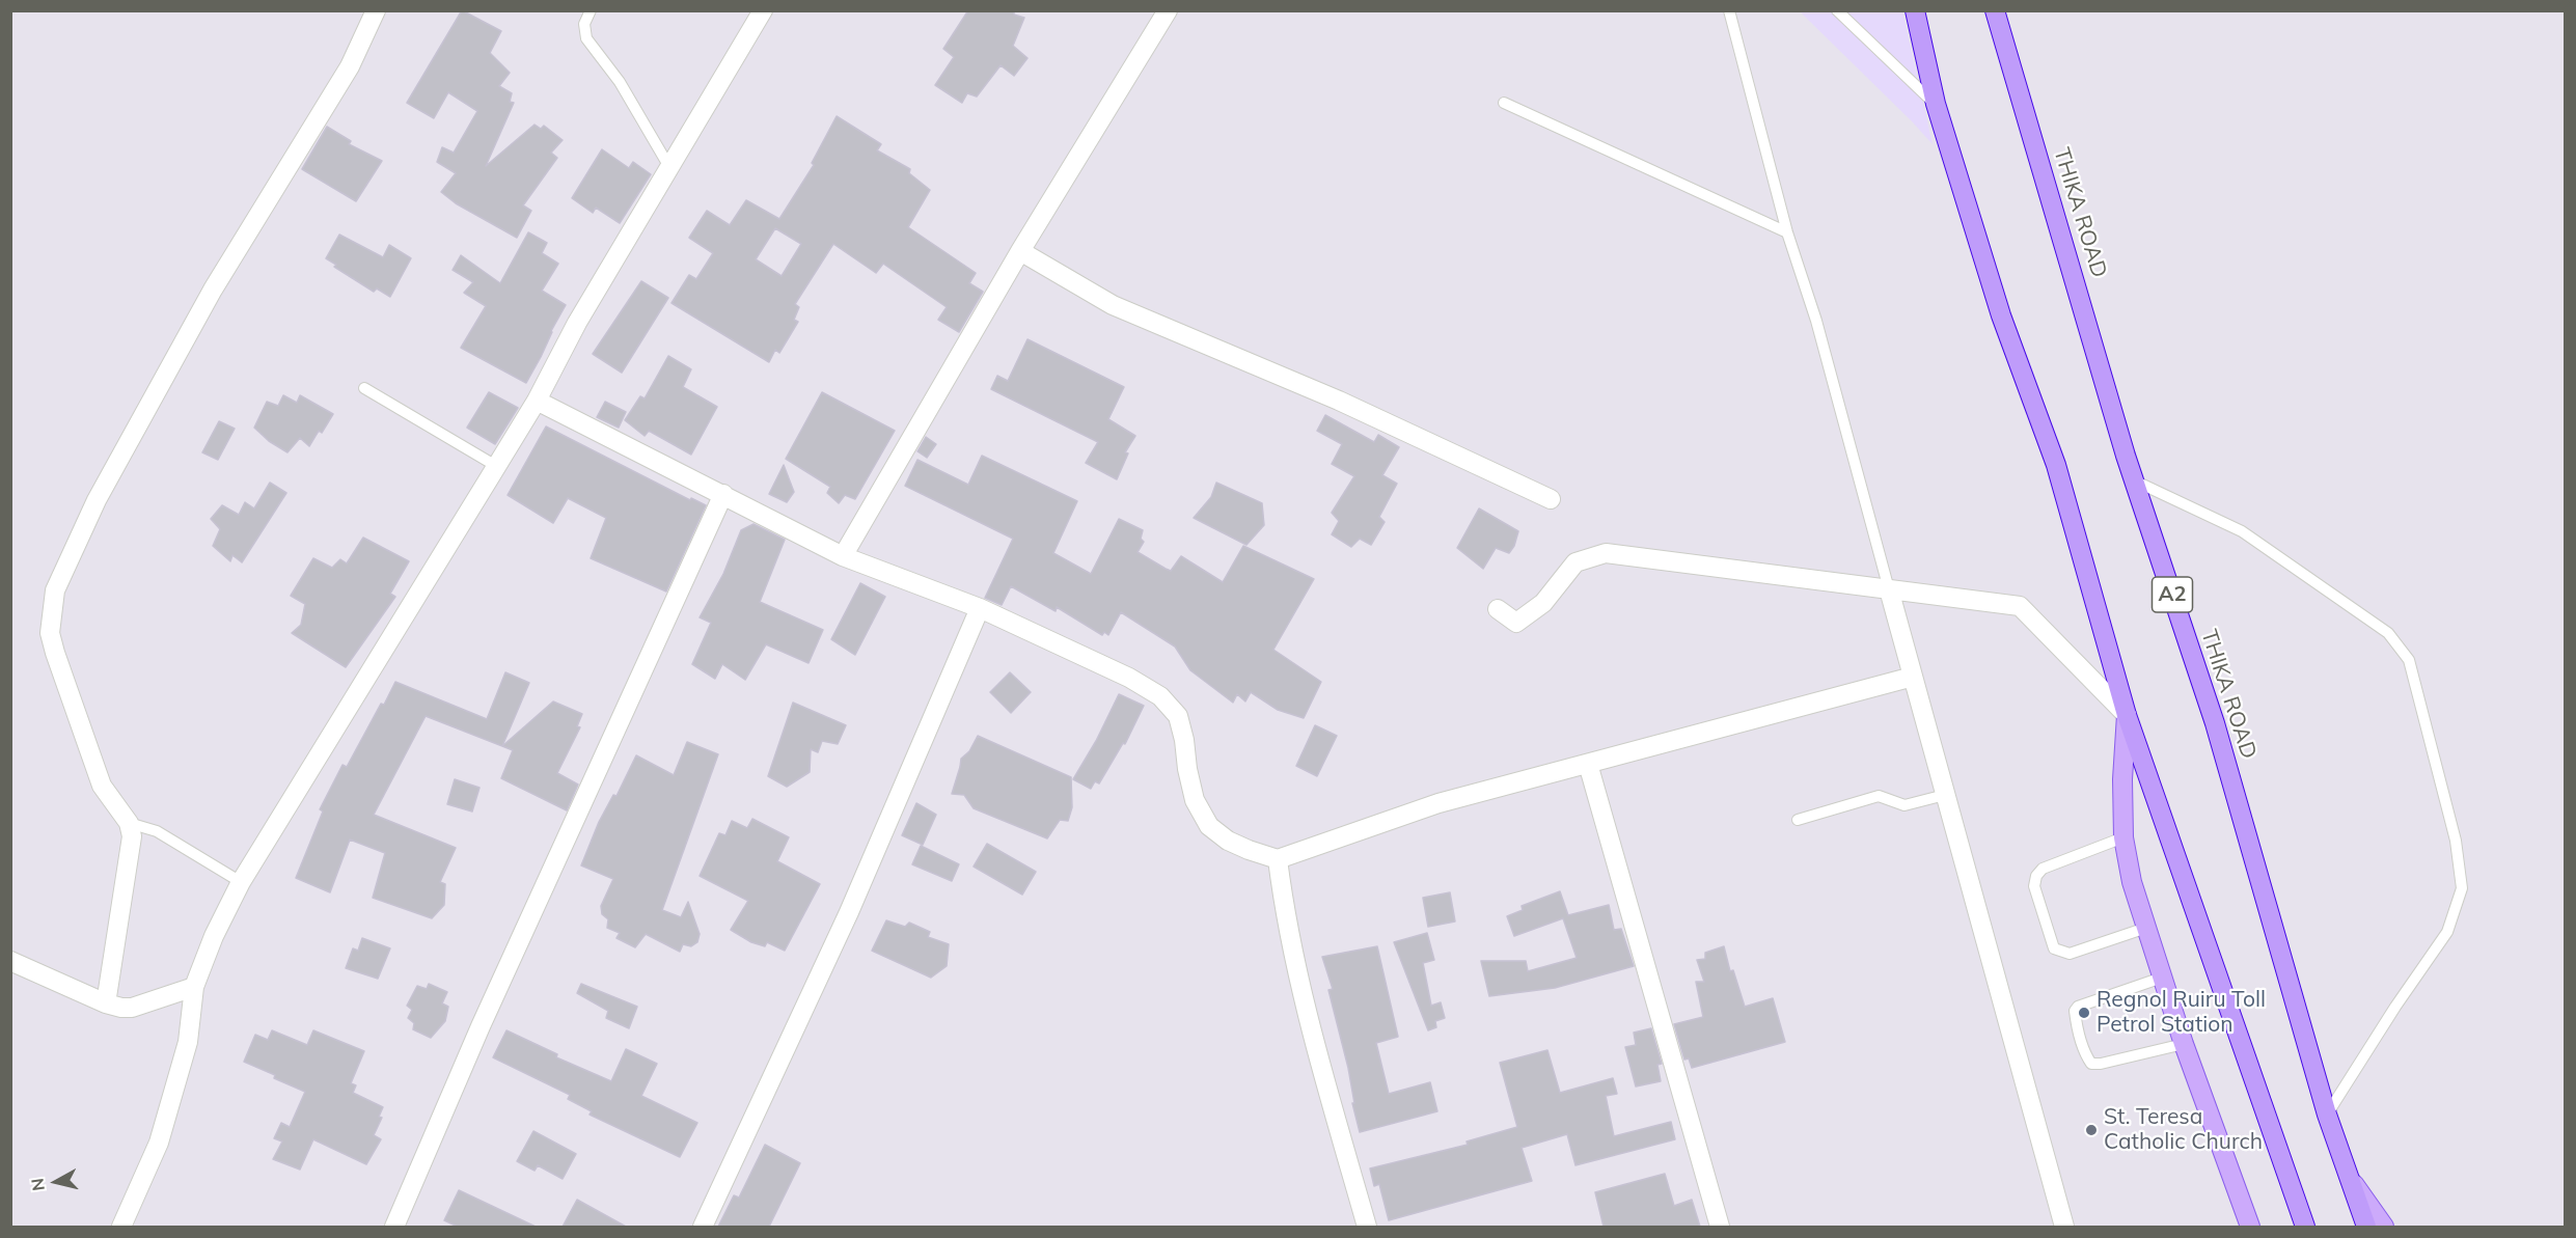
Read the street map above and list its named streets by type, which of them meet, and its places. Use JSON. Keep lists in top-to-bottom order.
{
  "streets": {
    "highway": ["THIKA ROAD", "A2"]
  },
  "places": ["Regnol Ruiru Toll Petrol Station", "St. Teresa Catholic Church"],
  "north": "left"
}
